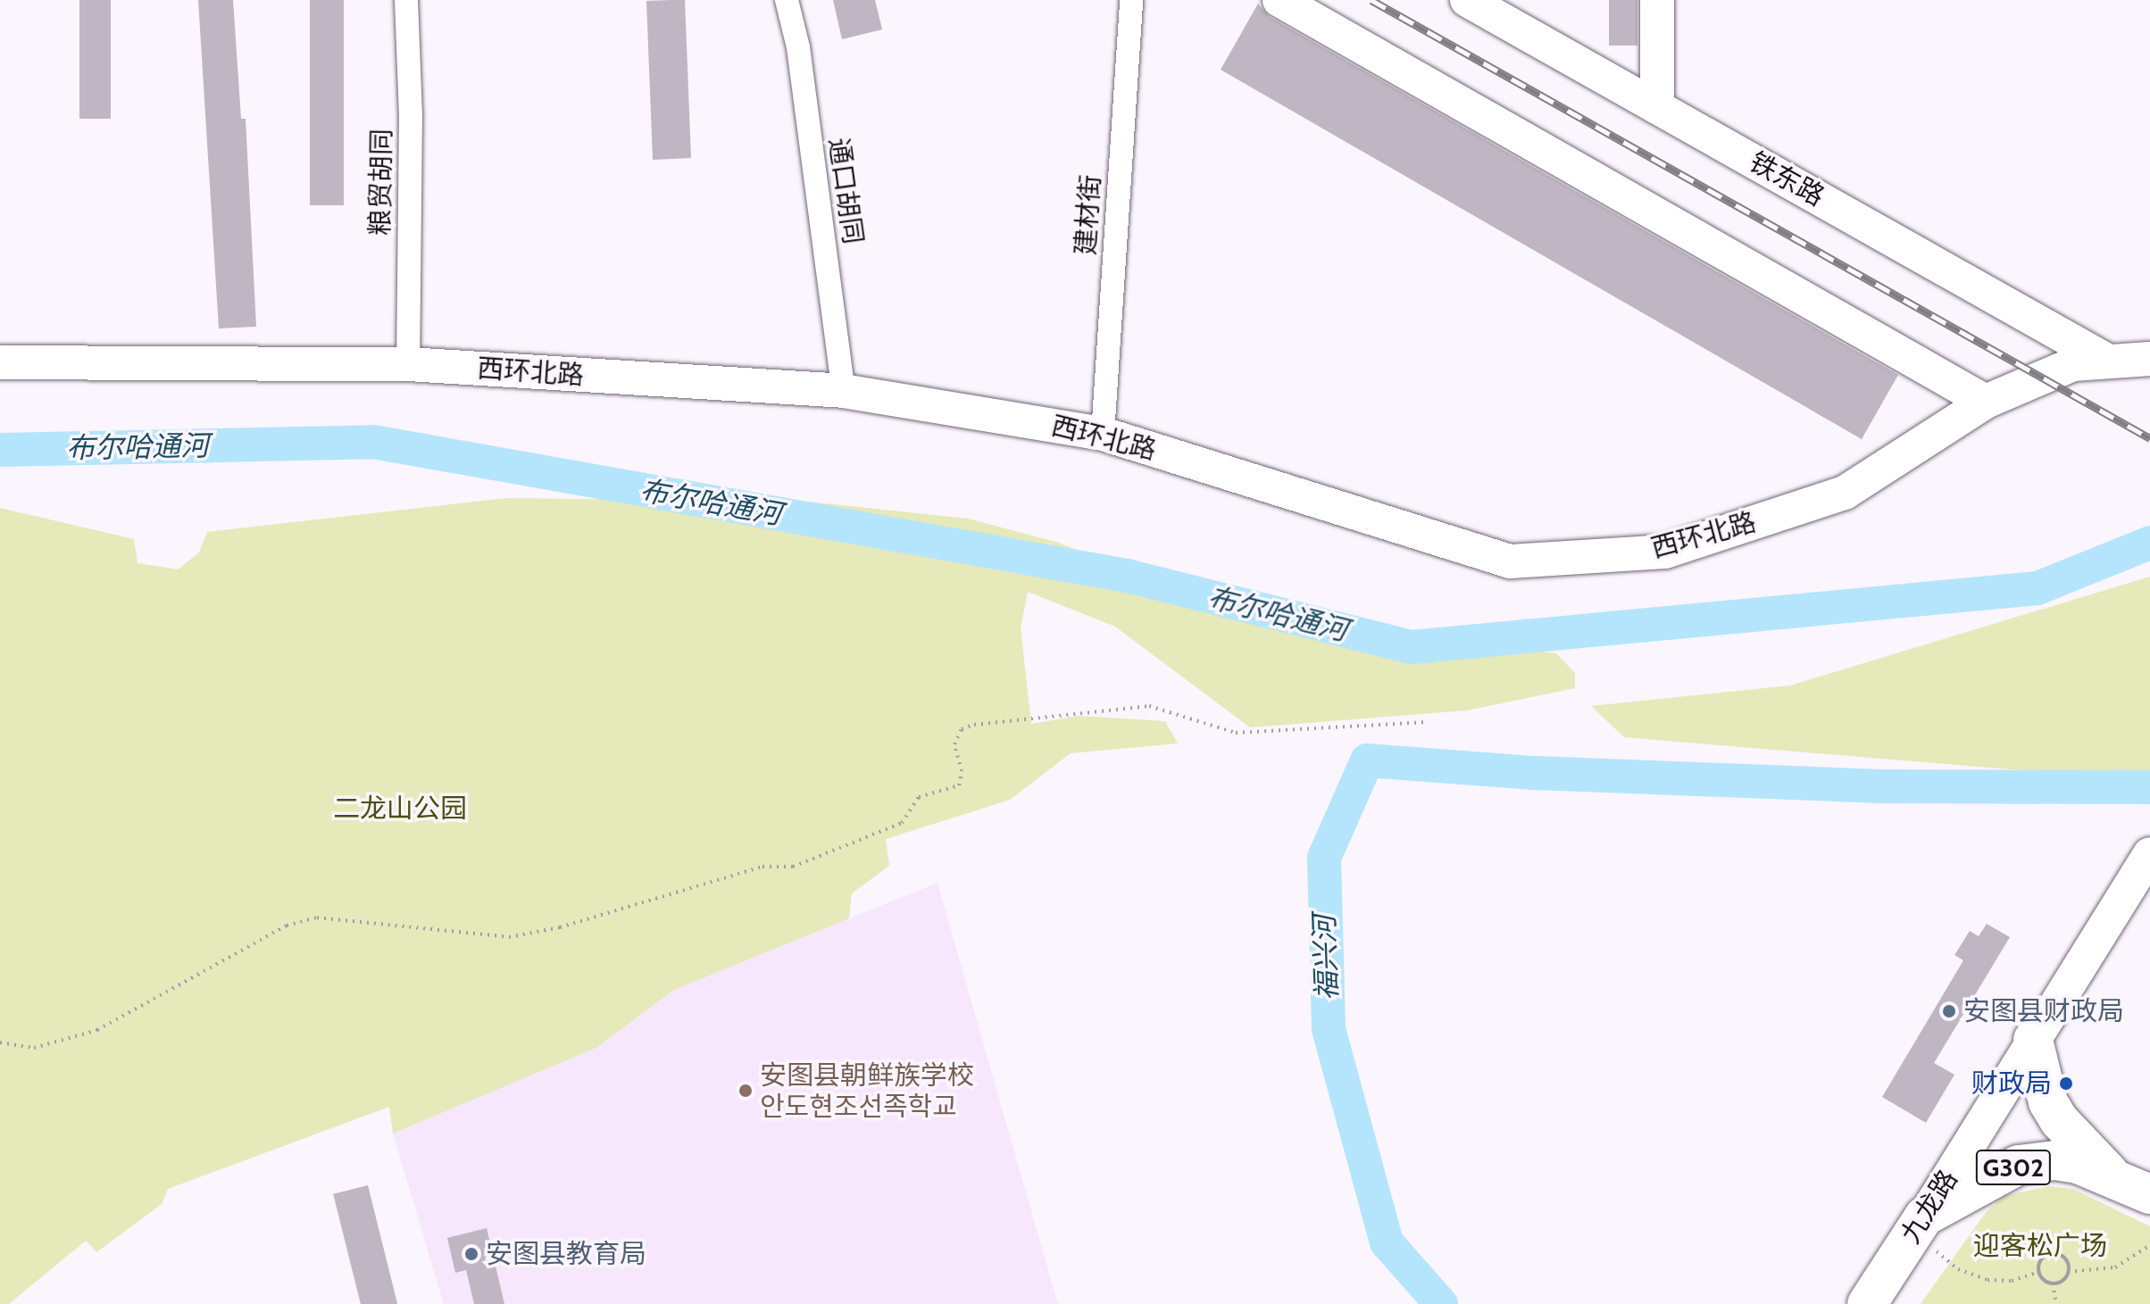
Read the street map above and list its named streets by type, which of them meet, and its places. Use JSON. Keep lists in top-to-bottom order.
{
  "streets": {
    "highway": ["G302", "九龙路"],
    "street": [
      "铁东路",
      "粮贸胡同",
      "通口胡同",
      "建材街",
      "西环北路"
    ]
  },
  "crossings": [
    ["铁东路", "西环北路"],
    ["粮贸胡同", "西环北路"],
    ["通口胡同", "西环北路"],
    ["建材街", "西环北路"],
    ["G302", "九龙路"]
  ],
  "water": ["布尔哈通河", "福兴河"],
  "parks": ["二龙山公园", "迎客松广场"],
  "places": [
    "安图县财政局",
    "财政局",
    "安图县朝鲜族学校 안도현조선족학교",
    "安图县教育局"
  ]
}
